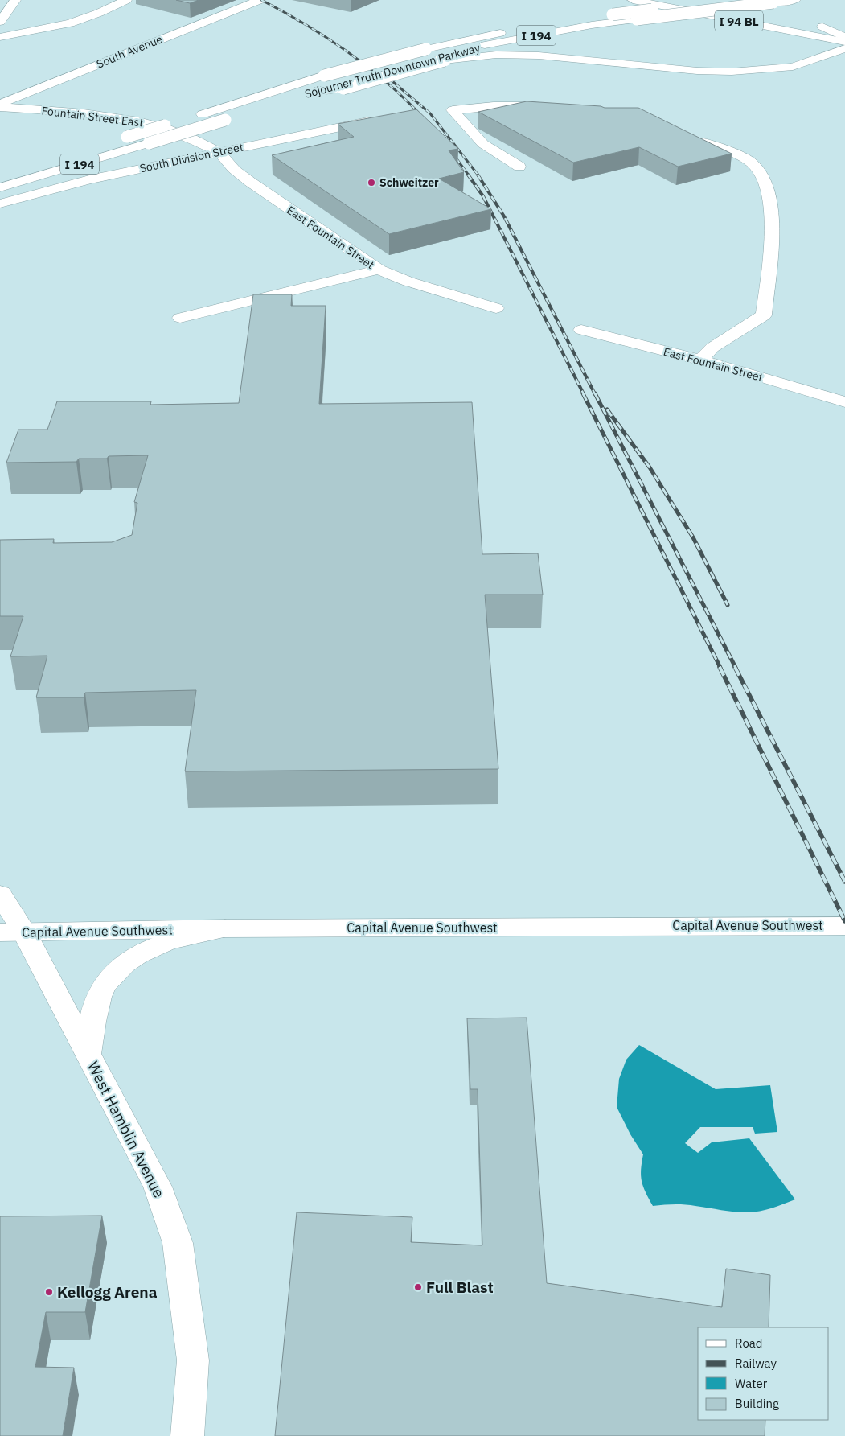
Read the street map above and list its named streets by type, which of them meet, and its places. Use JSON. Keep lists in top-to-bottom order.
{
  "streets": {
    "main road": [
      "I 94 BL",
      "I 194",
      "South Avenue",
      "Sojourner Truth Downtown Parkway",
      "Fountain Street East",
      "South Division Street",
      "East Fountain Street",
      "Capital Avenue Southwest",
      "West Hamblin Avenue"
    ]
  },
  "crossings": [
    ["Fountain Street East", "East Fountain Street"],
    ["South Division Street", "East Fountain Street"],
    ["Capital Avenue Southwest", "West Hamblin Avenue"]
  ],
  "places": ["Schweitzer", "Full Blast", "Kellogg Arena"],
  "legend": [
    "Road",
    "Railway",
    "Water",
    "Building"
  ]
}
